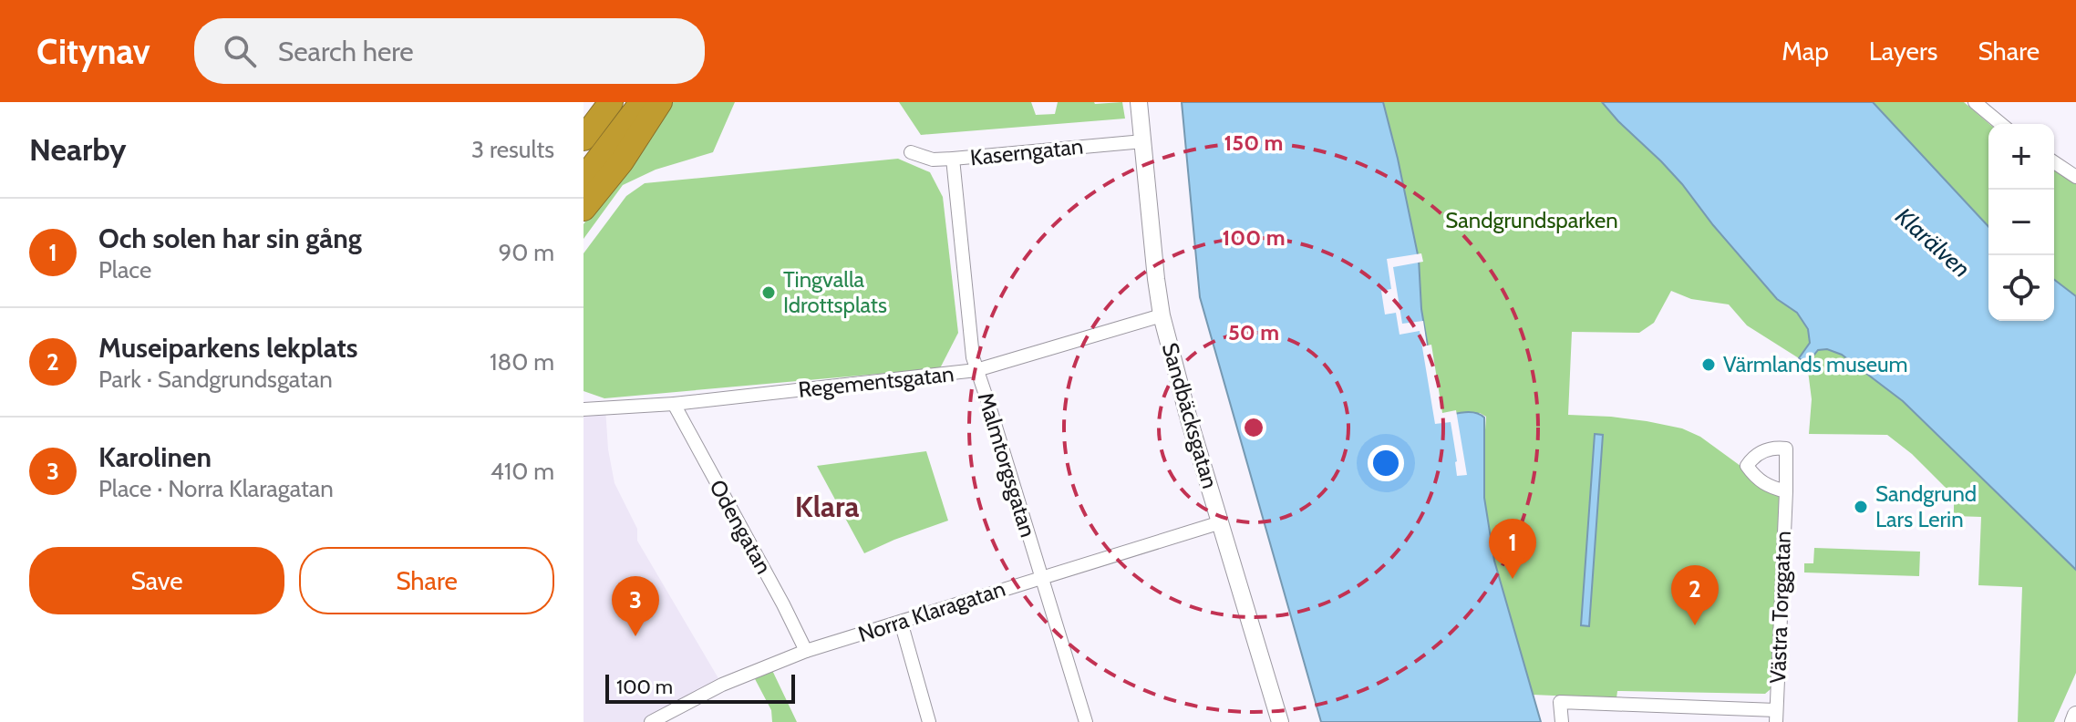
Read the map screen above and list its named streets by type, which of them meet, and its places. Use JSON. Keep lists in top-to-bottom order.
{
  "streets": {
    "street": [
      "Kaserngatan",
      "Regementsgatan",
      "Sandbäcksgatan",
      "Malmtorgsgatan",
      "Odengatan",
      "Västra Torggatan",
      "Norra Klaragatan"
    ]
  },
  "crossings": [
    ["Kaserngatan", "Sandbäcksgatan"],
    ["Kaserngatan", "Malmtorgsgatan"],
    ["Regementsgatan", "Sandbäcksgatan"],
    ["Regementsgatan", "Malmtorgsgatan"],
    ["Regementsgatan", "Odengatan"],
    ["Sandbäcksgatan", "Norra Klaragatan"],
    ["Malmtorgsgatan", "Norra Klaragatan"],
    ["Odengatan", "Norra Klaragatan"]
  ],
  "districts": ["Klara"],
  "water": ["Klarälven"],
  "parks": ["Sandgrundsparken"],
  "places": ["Tingvalla Idrottsplats", "Värmlands museum", "Sandgrund Lars Lerin"],
  "scale_bar": "100 m",
  "page": {
    "header": "Citynav",
    "search": "Search here",
    "nav": ["Map", "Layers", "Share"],
    "heading": ["Nearby", "3 results"],
    "map_buttons": ["+", "−"],
    "list": [
      {
        "mark": "1",
        "name": "Och solen har sin gång",
        "note": "Place",
        "value": "90 m"
      },
      {
        "mark": "2",
        "name": "Museiparkens lekplats",
        "note": "Park · Sandgrundsgatan",
        "value": "180 m"
      },
      {
        "mark": "3",
        "name": "Karolinen",
        "note": "Place · Norra Klaragatan",
        "value": "410 m"
      }
    ],
    "pins": ["1", "2", "3"],
    "buttons": ["Save", "Share"],
    "scale": "100 m"
  },
  "rings": ["150 m", "100 m", "50 m"]
}
